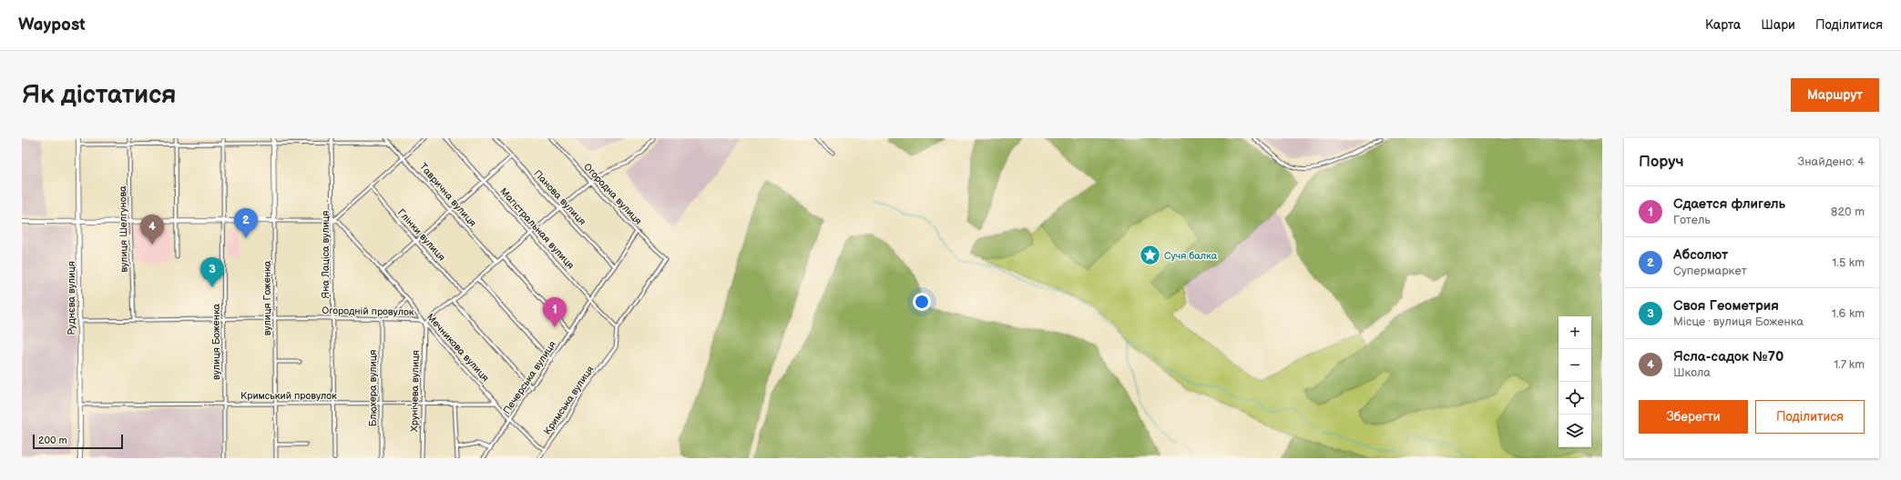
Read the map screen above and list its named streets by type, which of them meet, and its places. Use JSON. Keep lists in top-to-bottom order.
{
  "streets": {
    "street": [
      "Огородна вулиця",
      "Таврична вулиця",
      "Панова вулиця",
      "Магістральная вулиця",
      "вулиця Шелгунова",
      "Глінки вулиця",
      "Яна Лаціса вулиця",
      "Руднєва вулиця",
      "вулиця Гоженка",
      "Огородній провулок",
      "вулиця Боженка",
      "Мечникова вулиця",
      "Печерська вулиця",
      "Блюхера вулиця",
      "Хрунічева вулиця",
      "Кримський провулок",
      "Кримська вулиця"
    ]
  },
  "crossings": [
    ["Огородна вулиця", "Огородній провулок"],
    ["Огородна вулиця", "Печерська вулиця"],
    ["Огородна вулиця", "Кримська вулиця"],
    ["Таврична вулиця", "Огородній провулок"],
    ["Панова вулиця", "Огородній провулок"],
    ["Панова вулиця", "Печерська вулиця"],
    ["Магістральная вулиця", "Огородній провулок"],
    ["Магістральная вулиця", "Печерська вулиця"],
    ["Магістральная вулиця", "Кримська вулиця"],
    ["вулиця Шелгунова", "Огородній провулок"],
    ["Глінки вулиця", "Огородній провулок"],
    ["Яна Лаціса вулиця", "Огородній провулок"],
    ["Яна Лаціса вулиця", "Мечникова вулиця"],
    ["Яна Лаціса вулиця", "Кримський провулок"],
    ["Руднєва вулиця", "Огородній провулок"],
    ["Руднєва вулиця", "Кримський провулок"],
    ["вулиця Гоженка", "Огородній провулок"],
    ["вулиця Гоженка", "Кримський провулок"],
    ["Огородній провулок", "вулиця Боженка"],
    ["Огородній провулок", "Мечникова вулиця"],
    ["Огородній провулок", "Блюхера вулиця"],
    ["Огородній провулок", "Хрунічева вулиця"],
    ["вулиця Боженка", "Кримський провулок"],
    ["Мечникова вулиця", "Печерська вулиця"],
    ["Мечникова вулиця", "Хрунічева вулиця"],
    ["Мечникова вулиця", "Кримський провулок"],
    ["Мечникова вулиця", "Кримська вулиця"],
    ["Блюхера вулиця", "Кримський провулок"],
    ["Хрунічева вулиця", "Кримський провулок"]
  ],
  "places": {
    "place": ["Сучя балка"]
  },
  "scale_bar": "200 m",
  "page": {
    "header": "Waypost",
    "nav": ["Карта", "Шари", "Поділитися"],
    "buttons": [
      "Маршрут",
      ["Зберегти", "Поділитися"]
    ],
    "title": "Як дістатися",
    "heading": ["Поруч", "Знайдено: 4"],
    "list": [
      {
        "mark": "1",
        "name": "Сдается флигель",
        "note": "Готель",
        "value": "820 m"
      },
      {
        "mark": "2",
        "name": "Абсолют",
        "note": "Супермаркет",
        "value": "1.5 km"
      },
      {
        "mark": "3",
        "name": "Своя Геометрия",
        "note": "Місце · вулиця Боженка",
        "value": "1.6 km"
      },
      {
        "mark": "4",
        "name": "Ясла-садок №70",
        "note": "Школа",
        "value": "1.7 km"
      }
    ],
    "pins": [
      "2",
      "4",
      "3",
      "1"
    ],
    "map_buttons": ["+", "−"],
    "scale": "200 m"
  }
}
